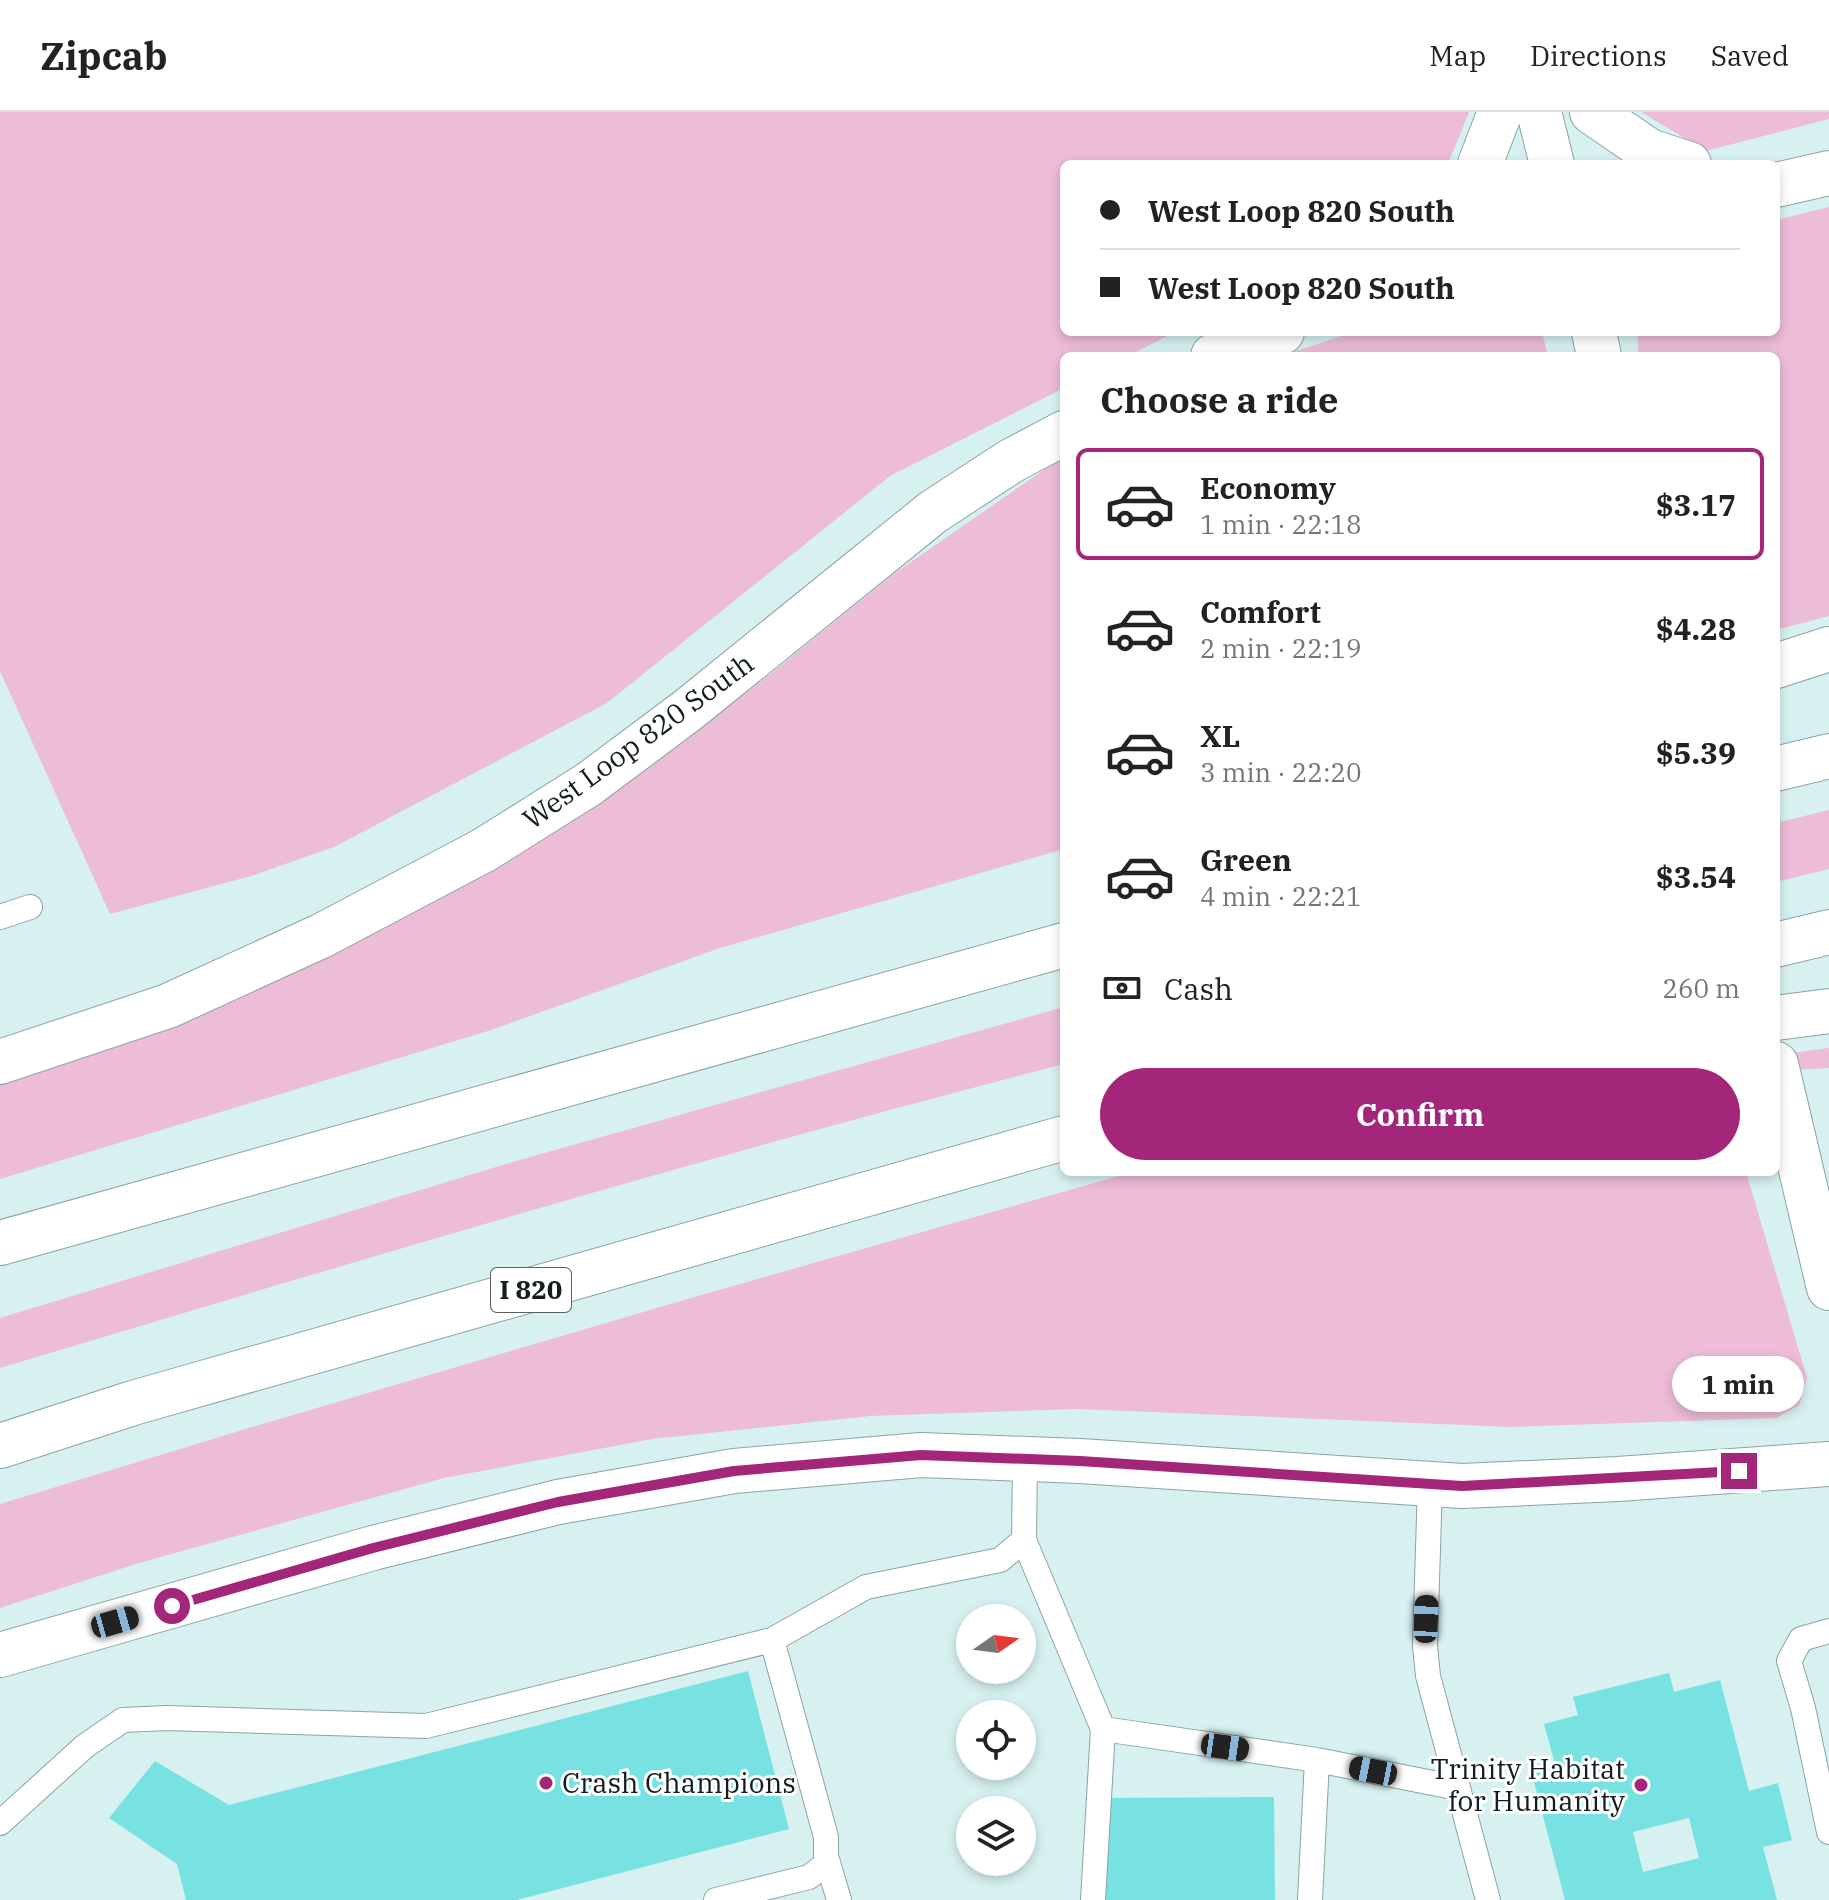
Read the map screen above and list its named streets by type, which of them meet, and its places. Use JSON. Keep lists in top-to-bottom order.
{
  "streets": {
    "main road": ["West Loop 820 South", "I 820"]
  },
  "places": ["Crash Champions", "Trinity Habitat for Humanity"],
  "north": "right",
  "page": {
    "header": "Zipcab",
    "nav": ["Map", "Directions", "Saved"],
    "banner": ["West Loop 820 South", "West Loop 820 South"],
    "heading": "Choose a ride",
    "list": [
      {
        "name": "Economy",
        "note": "1 min · 22:18",
        "value": "$3.17"
      },
      {
        "name": "Comfort",
        "note": "2 min · 22:19",
        "value": "$4.28"
      },
      {
        "name": "XL",
        "note": "3 min · 22:20",
        "value": "$5.39"
      },
      {
        "name": "Green",
        "note": "4 min · 22:21",
        "value": "$3.54"
      }
    ],
    "pay": ["Cash", "260 m"],
    "buttons": "Confirm",
    "bubble": "1 min"
  }
}
